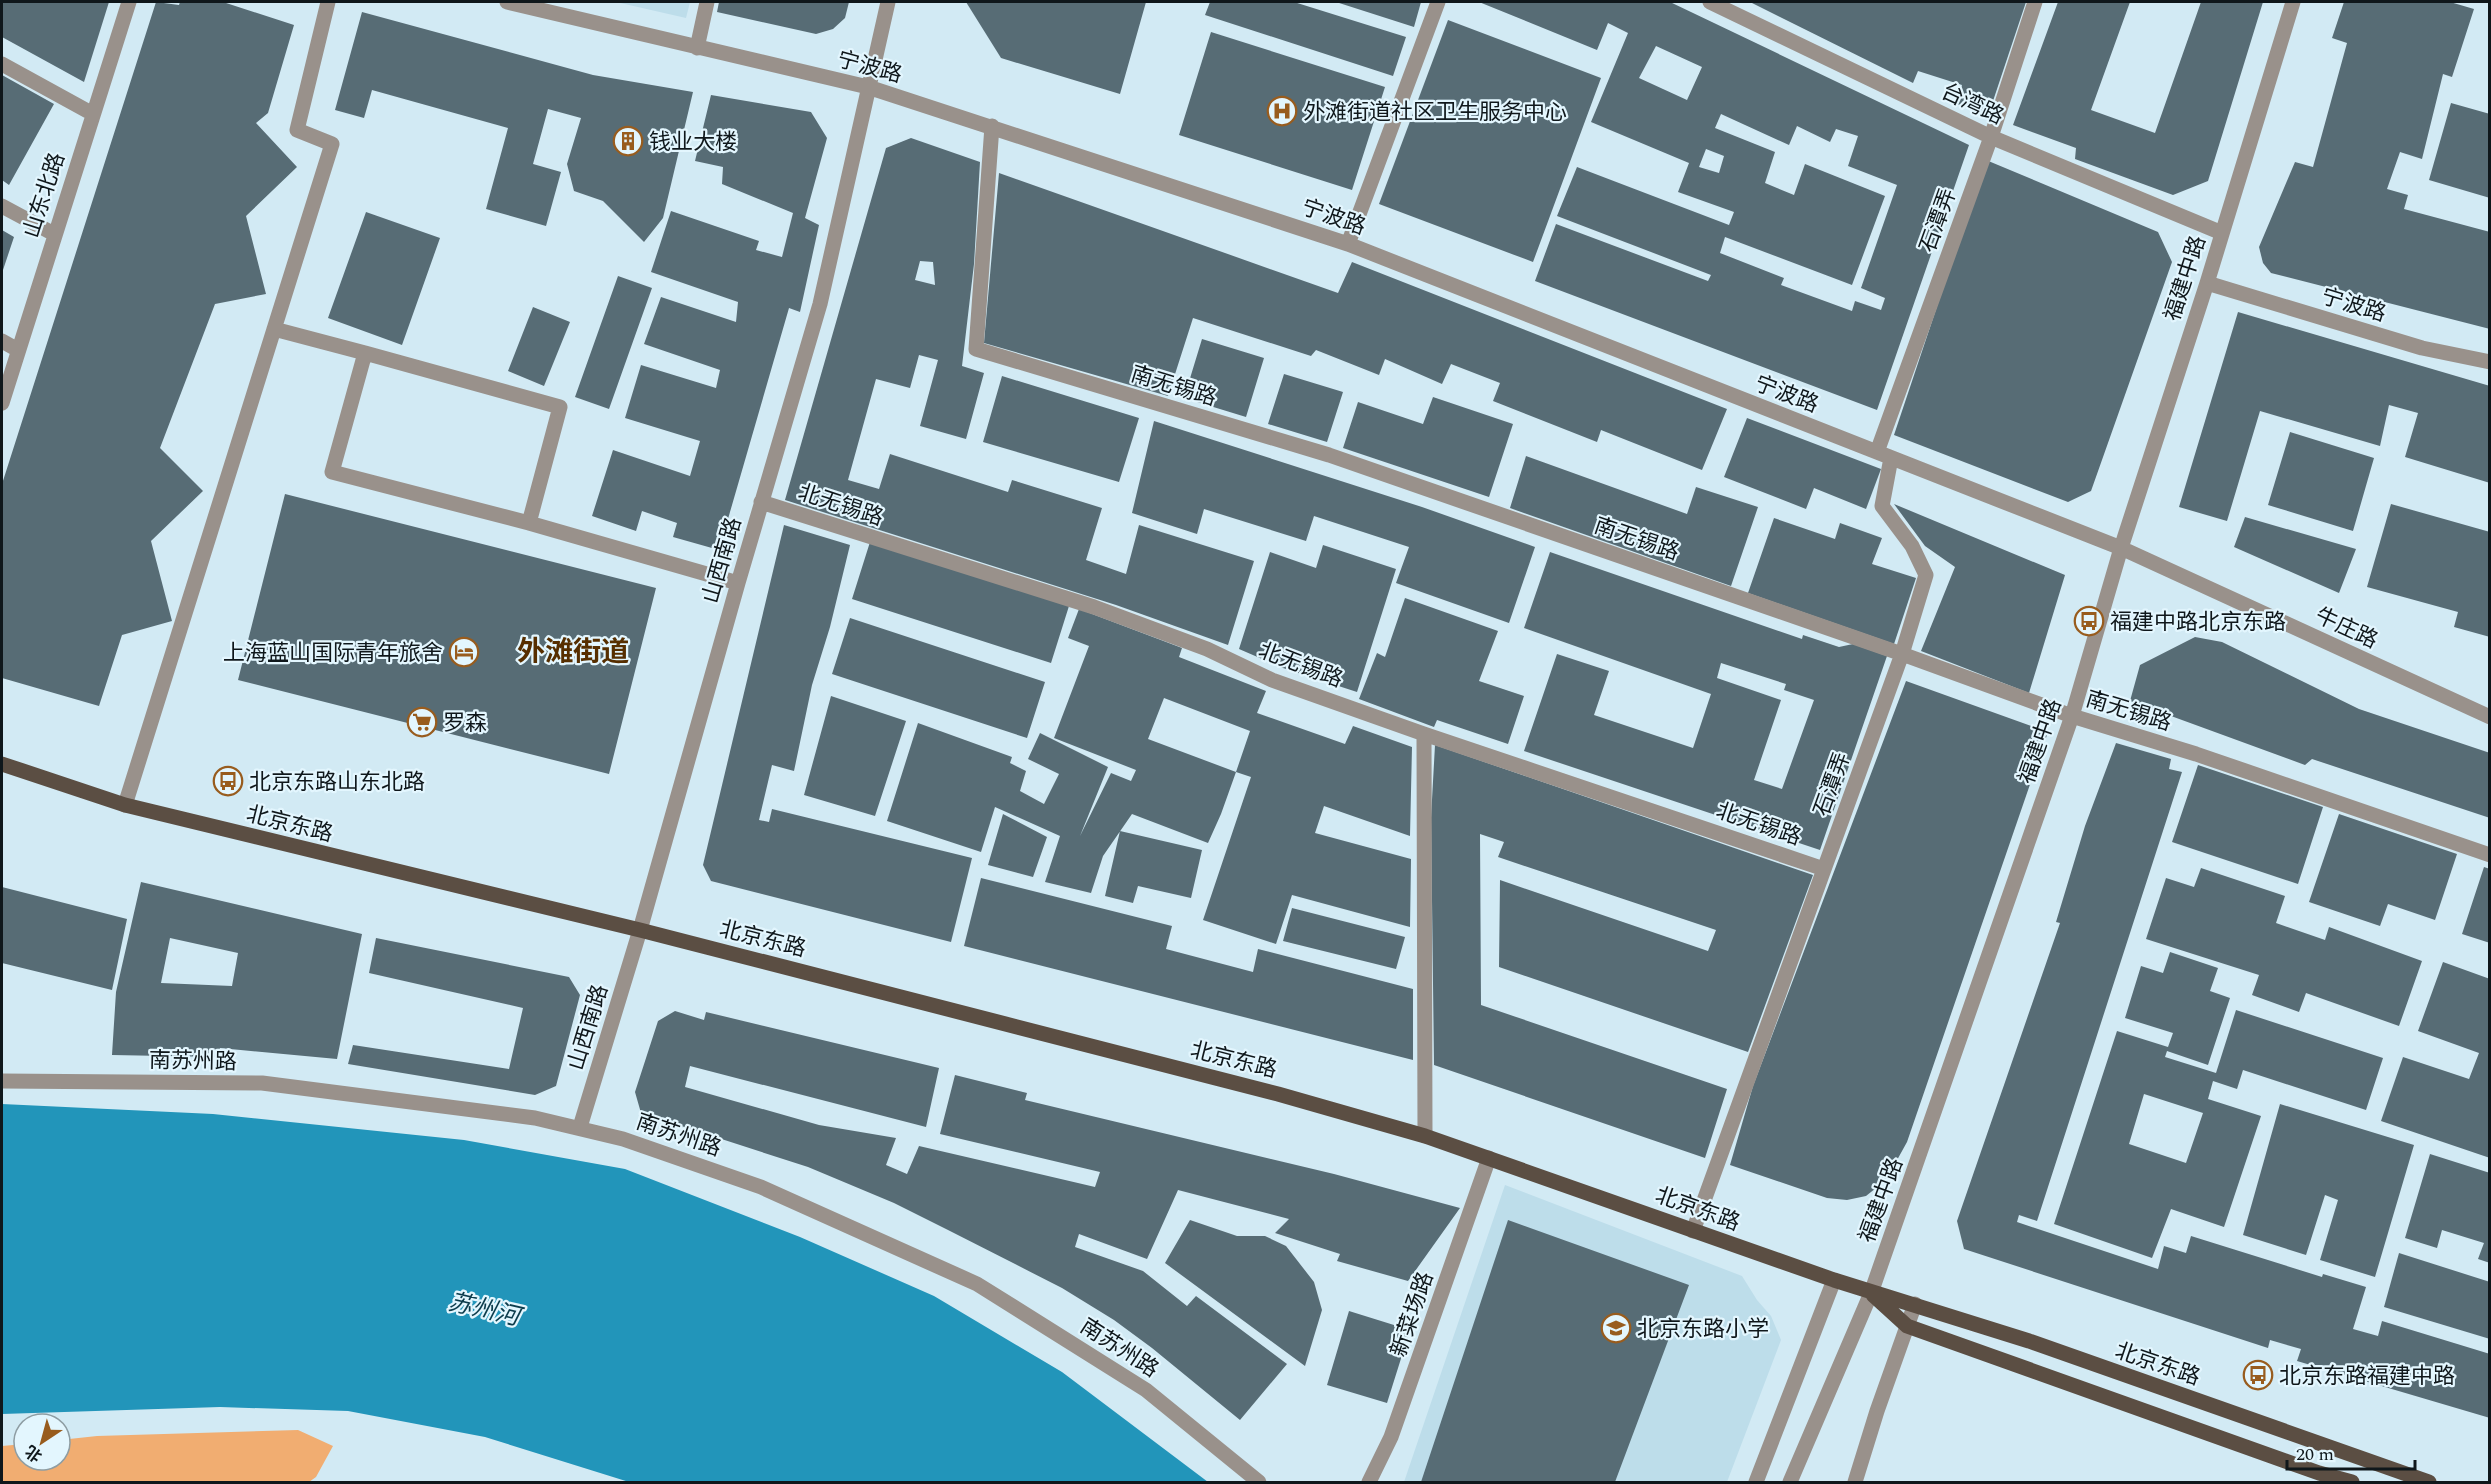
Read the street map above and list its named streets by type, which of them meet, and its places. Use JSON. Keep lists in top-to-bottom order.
{
  "streets": {
    "main road": ["北京东路"],
    "street": [
      "宁波路",
      "台湾路",
      "山东北路",
      "石潭弄",
      "福建中路",
      "南无锡路",
      "北无锡路",
      "山西南路",
      "牛庄路",
      "南苏州路",
      "新菜场路"
    ]
  },
  "crossings": [
    ["宁波路", "石潭弄"],
    ["宁波路", "福建中路"],
    ["宁波路", "南无锡路"],
    ["宁波路", "山西南路"],
    ["宁波路", "牛庄路"],
    ["台湾路", "石潭弄"],
    ["台湾路", "福建中路"],
    ["石潭弄", "南无锡路"],
    ["石潭弄", "北无锡路"],
    ["石潭弄", "北京东路"],
    ["福建中路", "南无锡路"],
    ["福建中路", "牛庄路"],
    ["福建中路", "北京东路"],
    ["北无锡路", "山西南路"],
    ["山西南路", "北京东路"],
    ["山西南路", "南苏州路"],
    ["北京东路", "新菜场路"]
  ],
  "districts": ["外滩街道"],
  "water": ["苏州河"],
  "places": {
    "hospital": ["外滩街道社区卫生服务中心"],
    "building": ["钱业大楼"],
    "bus stop": ["福建中路北京东路", "北京东路山东北路", "北京东路福建中路"],
    "hotel": ["上海蓝山国际青年旅舍"],
    "supermarket": ["罗森"],
    "school or university": ["北京东路小学"]
  },
  "scale_bar": "20 m",
  "north": "bottom left"
}
